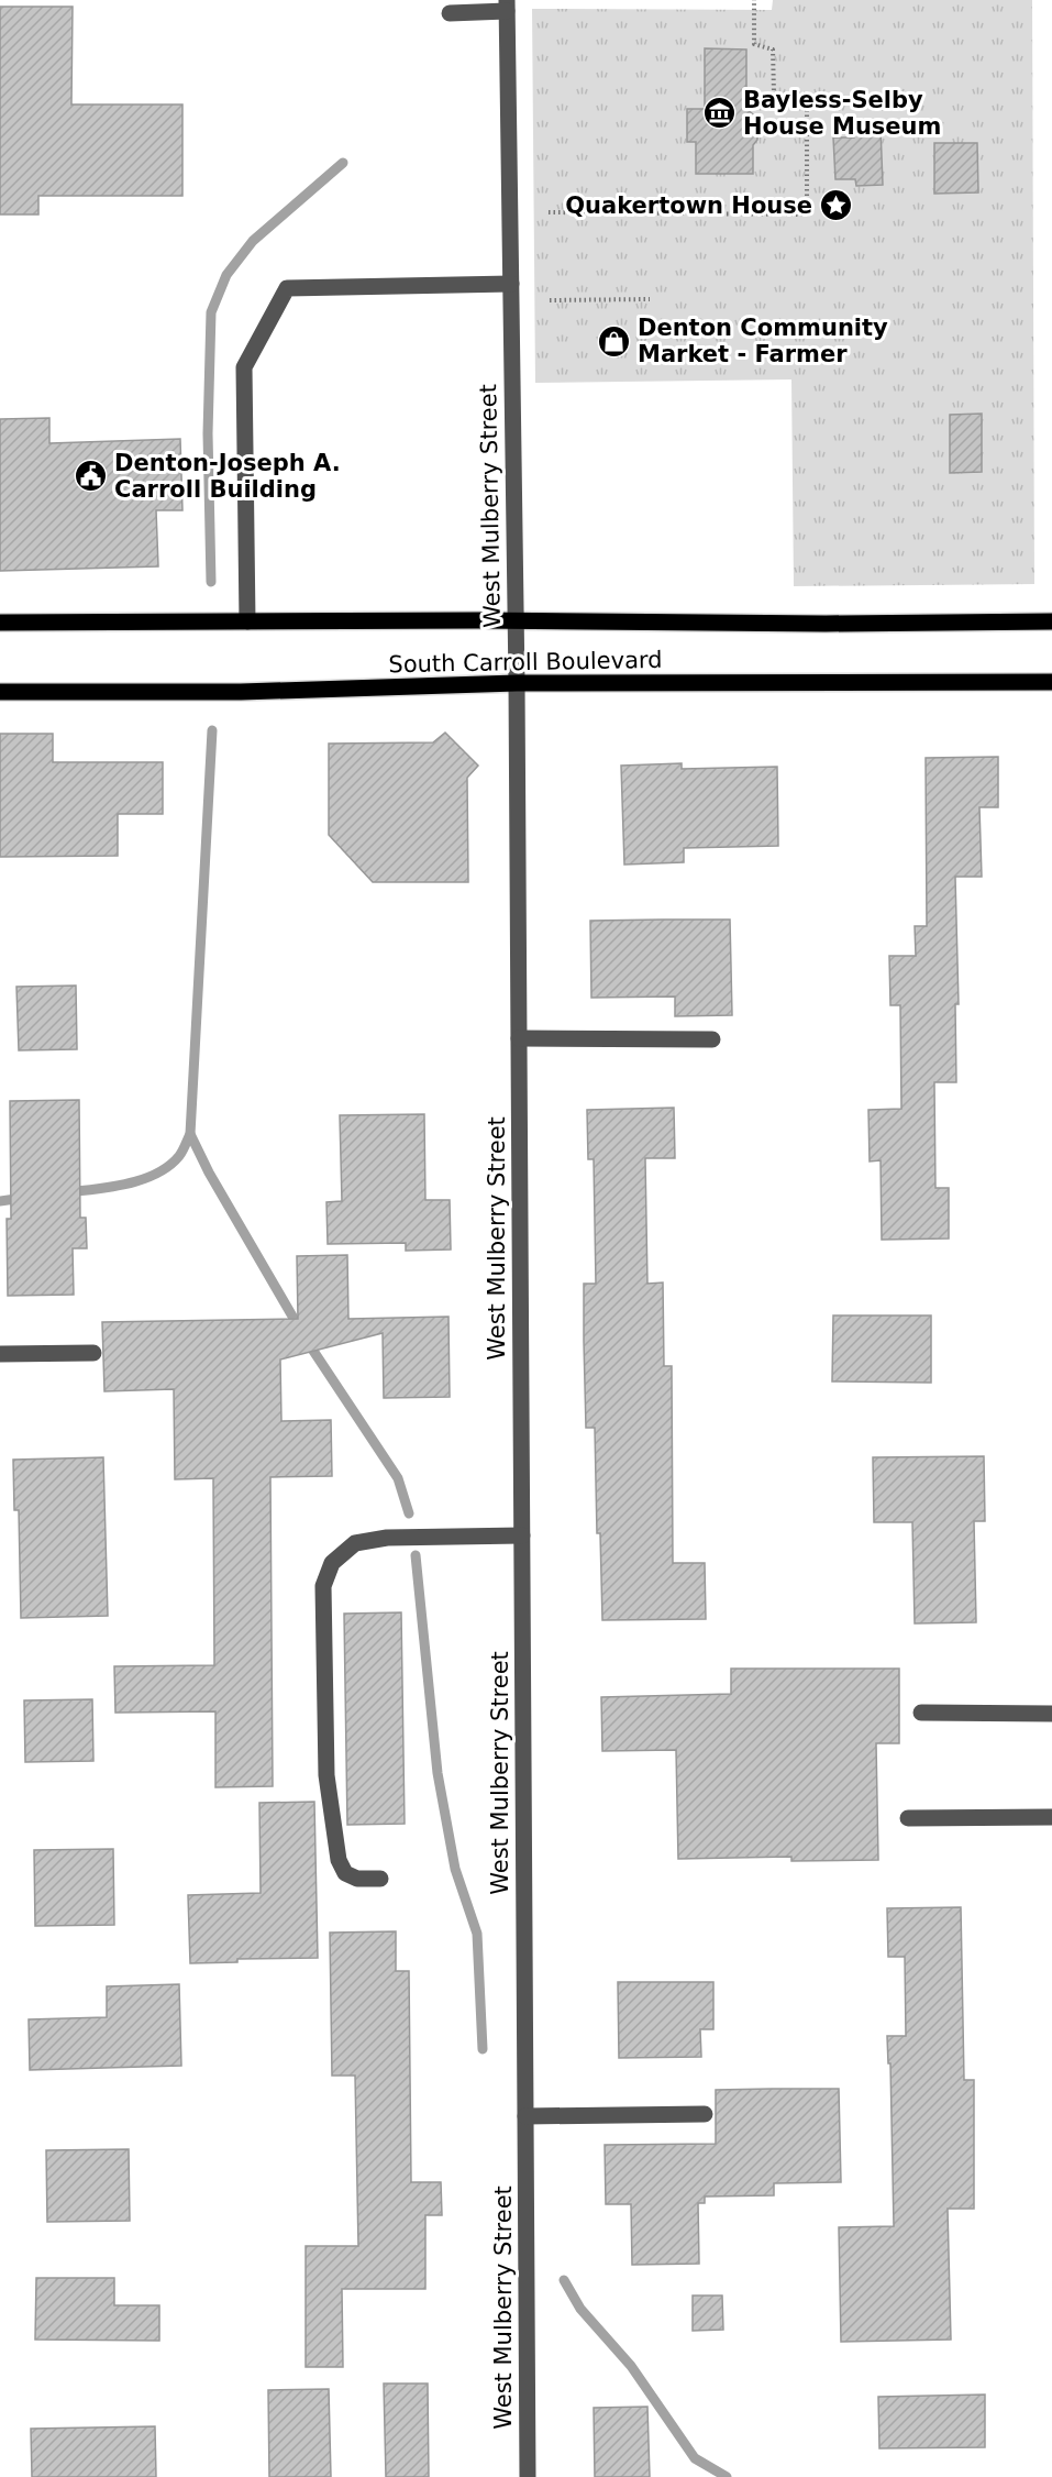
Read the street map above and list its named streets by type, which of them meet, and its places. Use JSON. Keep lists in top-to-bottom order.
{
  "streets": {
    "main road": ["South Carroll Boulevard"],
    "street": ["West Mulberry Street"]
  },
  "crossings": [
    ["West Mulberry Street", "South Carroll Boulevard"]
  ],
  "places": {
    "museum": ["Bayless-Selby House Museum"],
    "place": ["Quakertown House"],
    "shop": ["Denton Community Market - Farmer"],
    "public building": ["Denton-Joseph A. Carroll Building"]
  }
}
